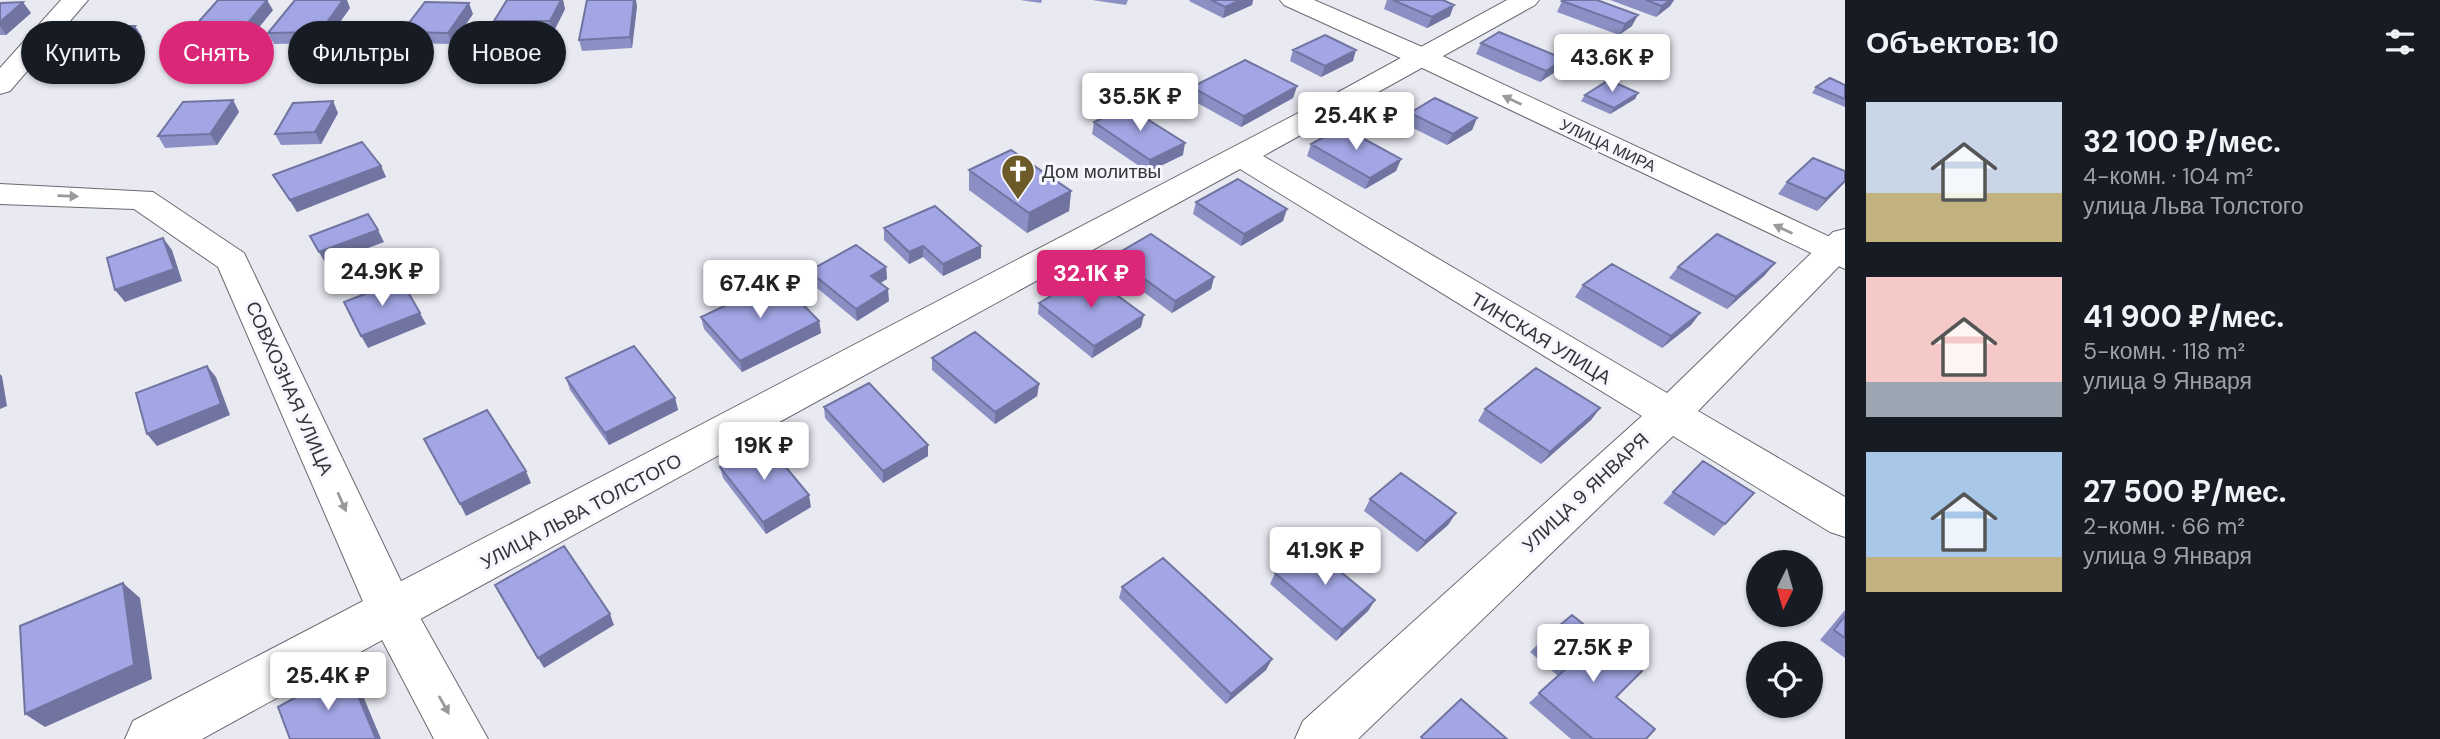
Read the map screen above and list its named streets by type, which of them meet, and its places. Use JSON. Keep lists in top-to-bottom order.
{
  "streets": {
    "street": [
      "УЛИЦА МИРА",
      "ТИНСКАЯ УЛИЦА",
      "СОВХОЗНАЯ УЛИЦА",
      "УЛИЦА 9 ЯНВАРЯ",
      "УЛИЦА ЛЬВА ТОЛСТОГО"
    ]
  },
  "crossings": [
    ["УЛИЦА МИРА", "УЛИЦА 9 ЯНВАРЯ"],
    ["УЛИЦА МИРА", "УЛИЦА ЛЬВА ТОЛСТОГО"],
    ["ТИНСКАЯ УЛИЦА", "УЛИЦА 9 ЯНВАРЯ"],
    ["ТИНСКАЯ УЛИЦА", "УЛИЦА ЛЬВА ТОЛСТОГО"],
    ["СОВХОЗНАЯ УЛИЦА", "УЛИЦА ЛЬВА ТОЛСТОГО"]
  ],
  "one_way": ["УЛИЦА МИРА", "СОВХОЗНАЯ УЛИЦА"],
  "places": {
    "church": ["Дом молитвы"]
  },
  "north": "bottom",
  "page": {
    "heading": "Объектов: 10",
    "chip": [
      "Купить",
      "Снять",
      "Фильтры",
      "Новое"
    ],
    "price": [
      "43.6K ₽",
      "35.5K ₽",
      "25.4K ₽",
      "24.9K ₽",
      "32.1K ₽",
      "67.4K ₽",
      "19K ₽",
      "41.9K ₽",
      "27.5K ₽",
      "25.4K ₽"
    ],
    "list": [
      {
        "name": "32 100 ₽/мес.",
        "note": "4-комн. · 104 m² · улица Льва Толстого"
      },
      {
        "name": "41 900 ₽/мес.",
        "note": "5-комн. · 118 m² · улица 9 Января"
      },
      {
        "name": "27 500 ₽/мес.",
        "note": "2-комн. · 66 m² · улица 9 Января"
      }
    ]
  }
}
